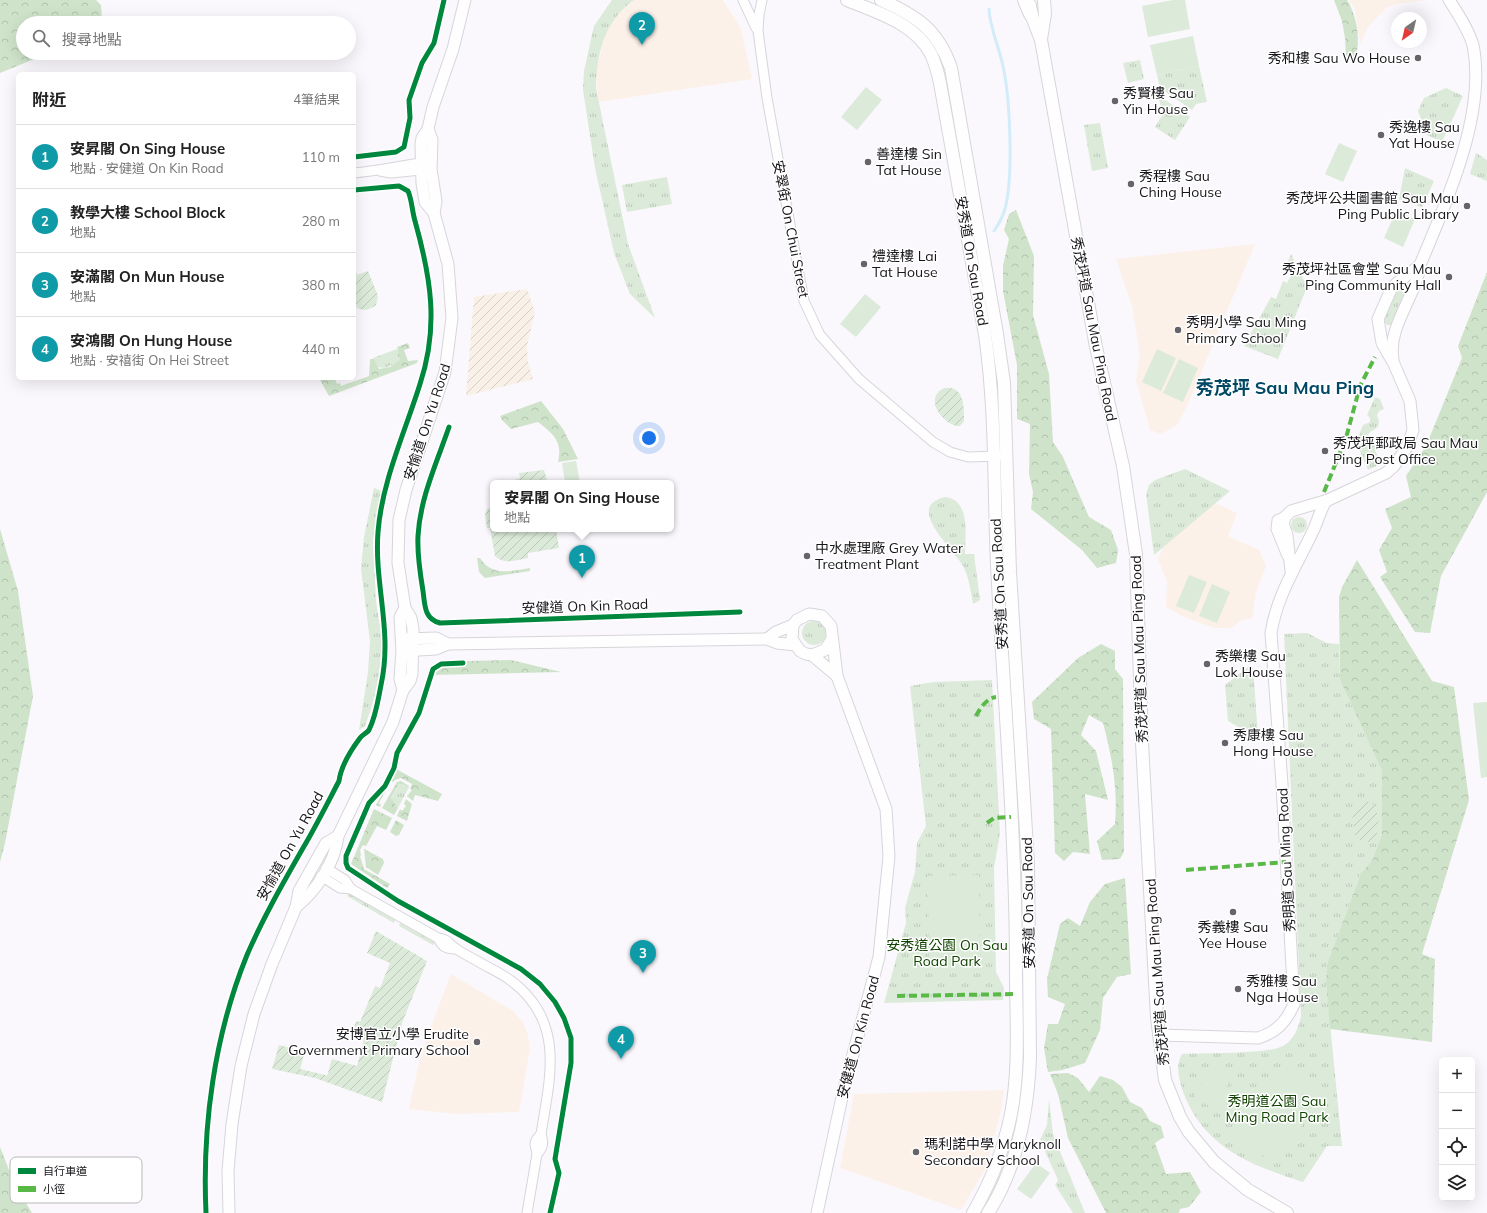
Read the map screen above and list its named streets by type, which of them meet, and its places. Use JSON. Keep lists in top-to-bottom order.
{
  "streets": {
    "main road": ["安秀道 On Sau Road", "秀茂坪道 Sau Mau Ping Road"],
    "street": [
      "安翠街 On Chui Street",
      "安愉道 On Yu Road",
      "安健道 On Kin Road",
      "秀明道 Sau Ming Road"
    ]
  },
  "crossings": [
    ["安翠街 On Chui Street", "安秀道 On Sau Road"],
    ["秀茂坪道 Sau Mau Ping Road", "秀明道 Sau Ming Road"],
    ["安愉道 On Yu Road", "安健道 On Kin Road"]
  ],
  "districts": ["秀茂坪 Sau Mau Ping"],
  "parks": ["安秀道公園 On Sau Road Park", "秀明道公園 Sau Ming Road Park"],
  "places": [
    "秀和樓 Sau Wo House",
    "秀賢樓 Sau Yin House",
    "秀逸樓 Sau Yat House",
    "善達樓 Sin Tat House",
    "秀程樓 Sau Ching House",
    "秀茂坪公共圖書館 Sau Mau Ping Public Library",
    "禮達樓 Lai Tat House",
    "秀茂坪社區會堂 Sau Mau Ping Community Hall",
    "秀明小學 Sau Ming Primary School",
    "秀茂坪郵政局 Sau Mau Ping Post Office",
    "中水處理廠 Grey Water Treatment Plant",
    "秀樂樓 Sau Lok House",
    "秀康樓 Sau Hong House",
    "秀義樓 Sau Yee House",
    "秀雅樓 Sau Nga House",
    "安博官立小學 Erudite Government Primary School",
    "瑪利諾中學 Maryknoll Secondary School"
  ],
  "legend": ["自行車道", "小徑"],
  "north": "bottom left",
  "page": {
    "pins": [
      "2",
      "1",
      "3",
      "4"
    ],
    "search": "搜尋地點",
    "heading": ["附近", "4筆結果"],
    "list": [
      {
        "mark": "1",
        "name": "安昇閣 On Sing House",
        "note": "地點 · 安健道 On Kin Road",
        "value": "110 m"
      },
      {
        "mark": "2",
        "name": "教學大樓 School Block",
        "note": "地點",
        "value": "280 m"
      },
      {
        "mark": "3",
        "name": "安滿閣 On Mun House",
        "note": "地點",
        "value": "380 m"
      },
      {
        "mark": "4",
        "name": "安鴻閣 On Hung House",
        "note": "地點 · 安禧街 On Hei Street",
        "value": "440 m"
      }
    ],
    "popup": ["安昇閣 On Sing House", "地點"],
    "map_buttons": ["+", "−"]
  }
}
